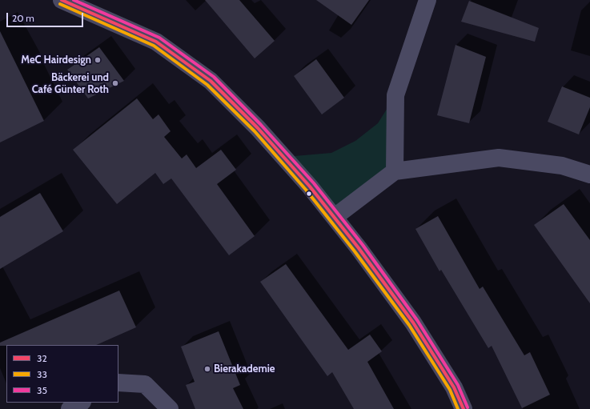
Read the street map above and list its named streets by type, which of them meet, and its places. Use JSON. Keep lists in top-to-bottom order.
{
  "places": ["MeC Hairdesign", "Bäckerei und Café Günter Roth", "Bierakademie"],
  "lines": ["transit line 32", "transit line 35", "transit line 33"],
  "legend": ["32", "33", "35"],
  "scale_bar": "20 m"
}
